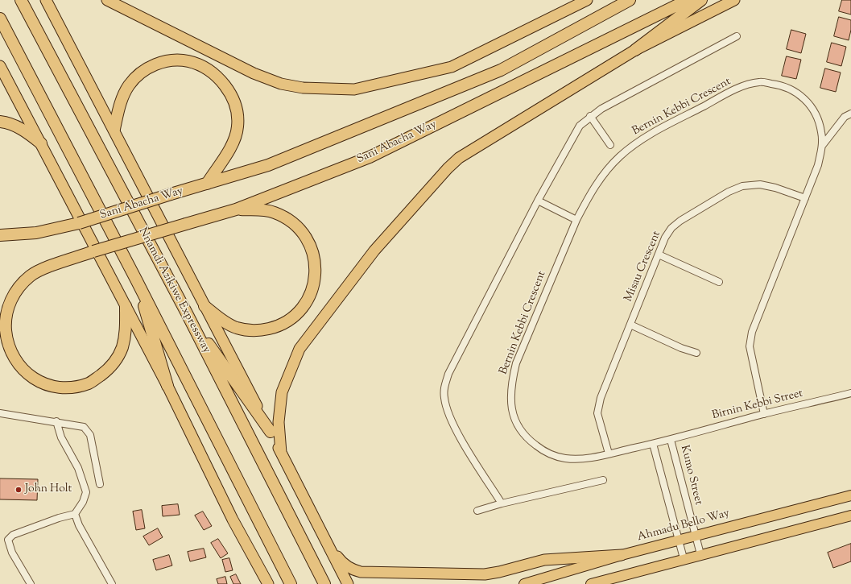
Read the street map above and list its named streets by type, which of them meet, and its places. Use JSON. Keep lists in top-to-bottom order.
{
  "streets": {
    "highway": ["Sani Abacha Way", "Nnamdi Azikiwe Expressway"],
    "main road": ["Ahmadu Bello Way"],
    "street": [
      "Bernin Kebbi Crescent",
      "Misau Crescent",
      "Birnin Kebbi Street",
      "Kumo Street"
    ]
  },
  "crossings": [
    ["Bernin Kebbi Crescent", "Misau Crescent"],
    ["Bernin Kebbi Crescent", "Birnin Kebbi Street"],
    ["Bernin Kebbi Crescent", "Kumo Street"],
    ["Birnin Kebbi Street", "Kumo Street"],
    ["Kumo Street", "Ahmadu Bello Way"]
  ],
  "places": ["John Holt"]
}
